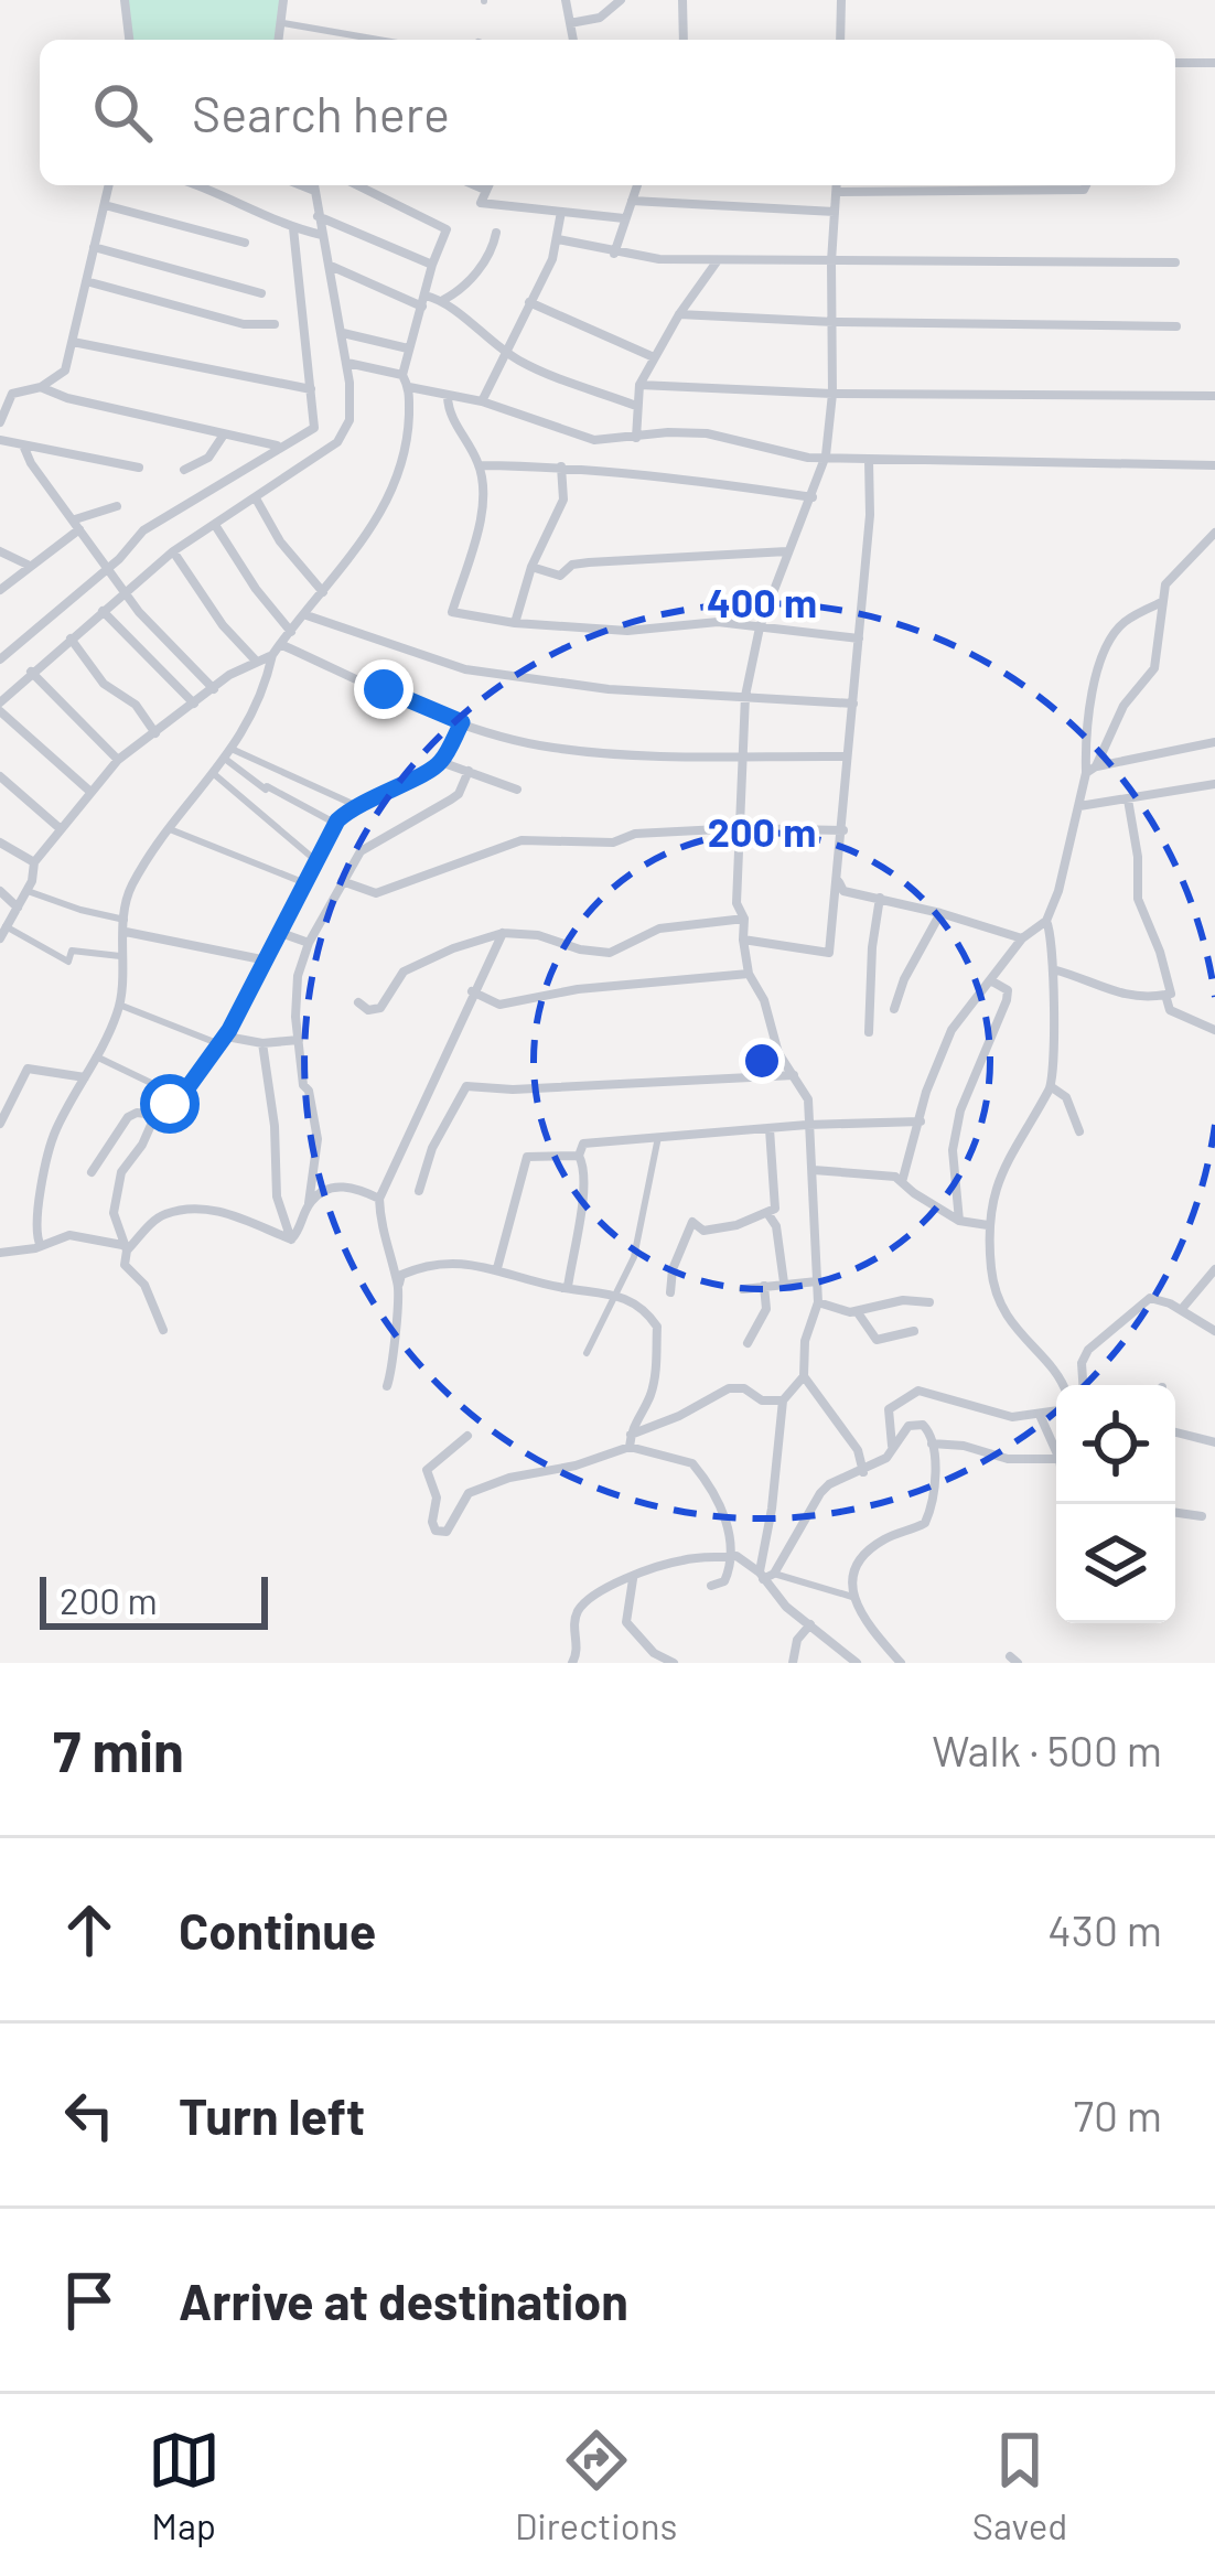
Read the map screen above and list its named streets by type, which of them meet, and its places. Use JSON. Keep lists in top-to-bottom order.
{
  "scale_bar": "200 m",
  "page": {
    "search": "Search here",
    "scale": "200 m",
    "heading": ["7 min", "Walk · 500 m"],
    "list": [
      ["Continue", "430 m"],
      ["Turn left", "70 m"],
      "Arrive at destination"
    ],
    "nav": ["Map", "Directions", "Saved"]
  },
  "rings": ["400 m", "200 m"]
}
